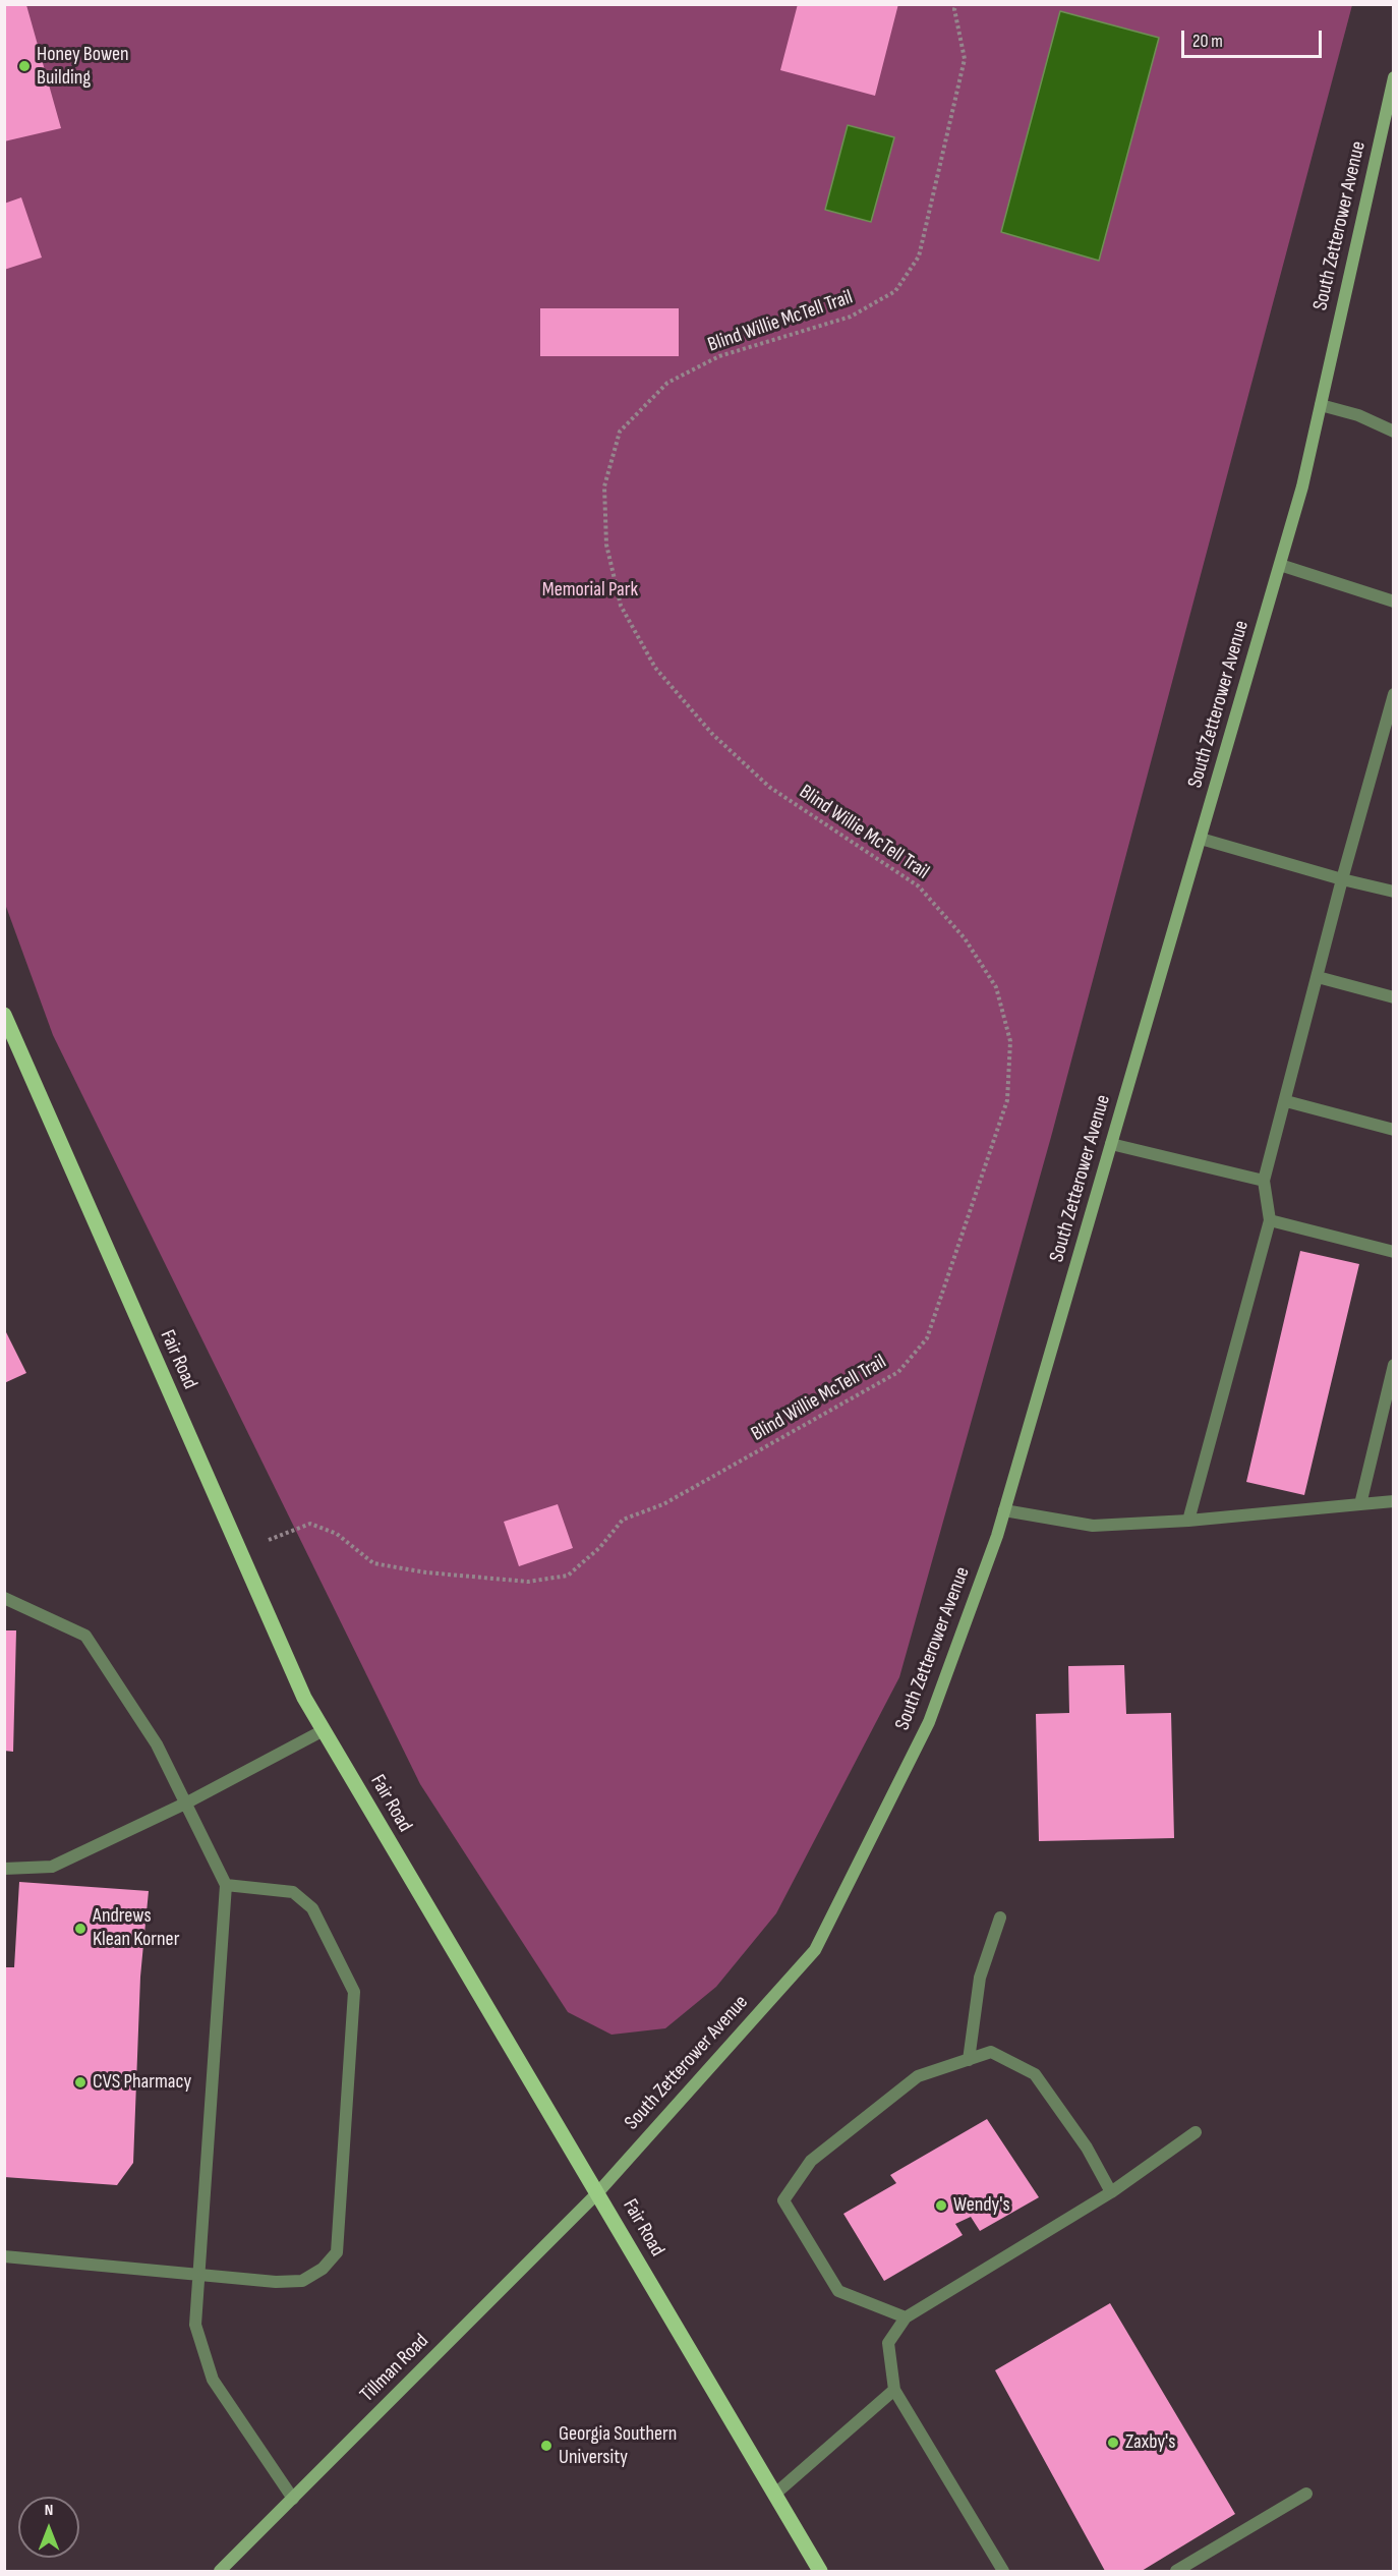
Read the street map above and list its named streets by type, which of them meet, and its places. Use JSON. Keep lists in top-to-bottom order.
{
  "streets": {
    "main road": ["Fair Road"],
    "street": ["South Zetterower Avenue", "Tillman Road"],
    "path": ["Blind Willie McTell Trail"]
  },
  "crossings": [
    ["South Zetterower Avenue", "Fair Road"],
    ["South Zetterower Avenue", "Tillman Road"],
    ["Blind Willie McTell Trail", "Fair Road"],
    ["Fair Road", "Tillman Road"]
  ],
  "parks": ["Memorial Park"],
  "places": [
    "Honey Bowen Building",
    "Andrews Klean Korner",
    "CVS Pharmacy",
    "Wendy's",
    "Zaxby's",
    "Georgia Southern University"
  ],
  "scale_bar": "20 m",
  "north": "top"
}
